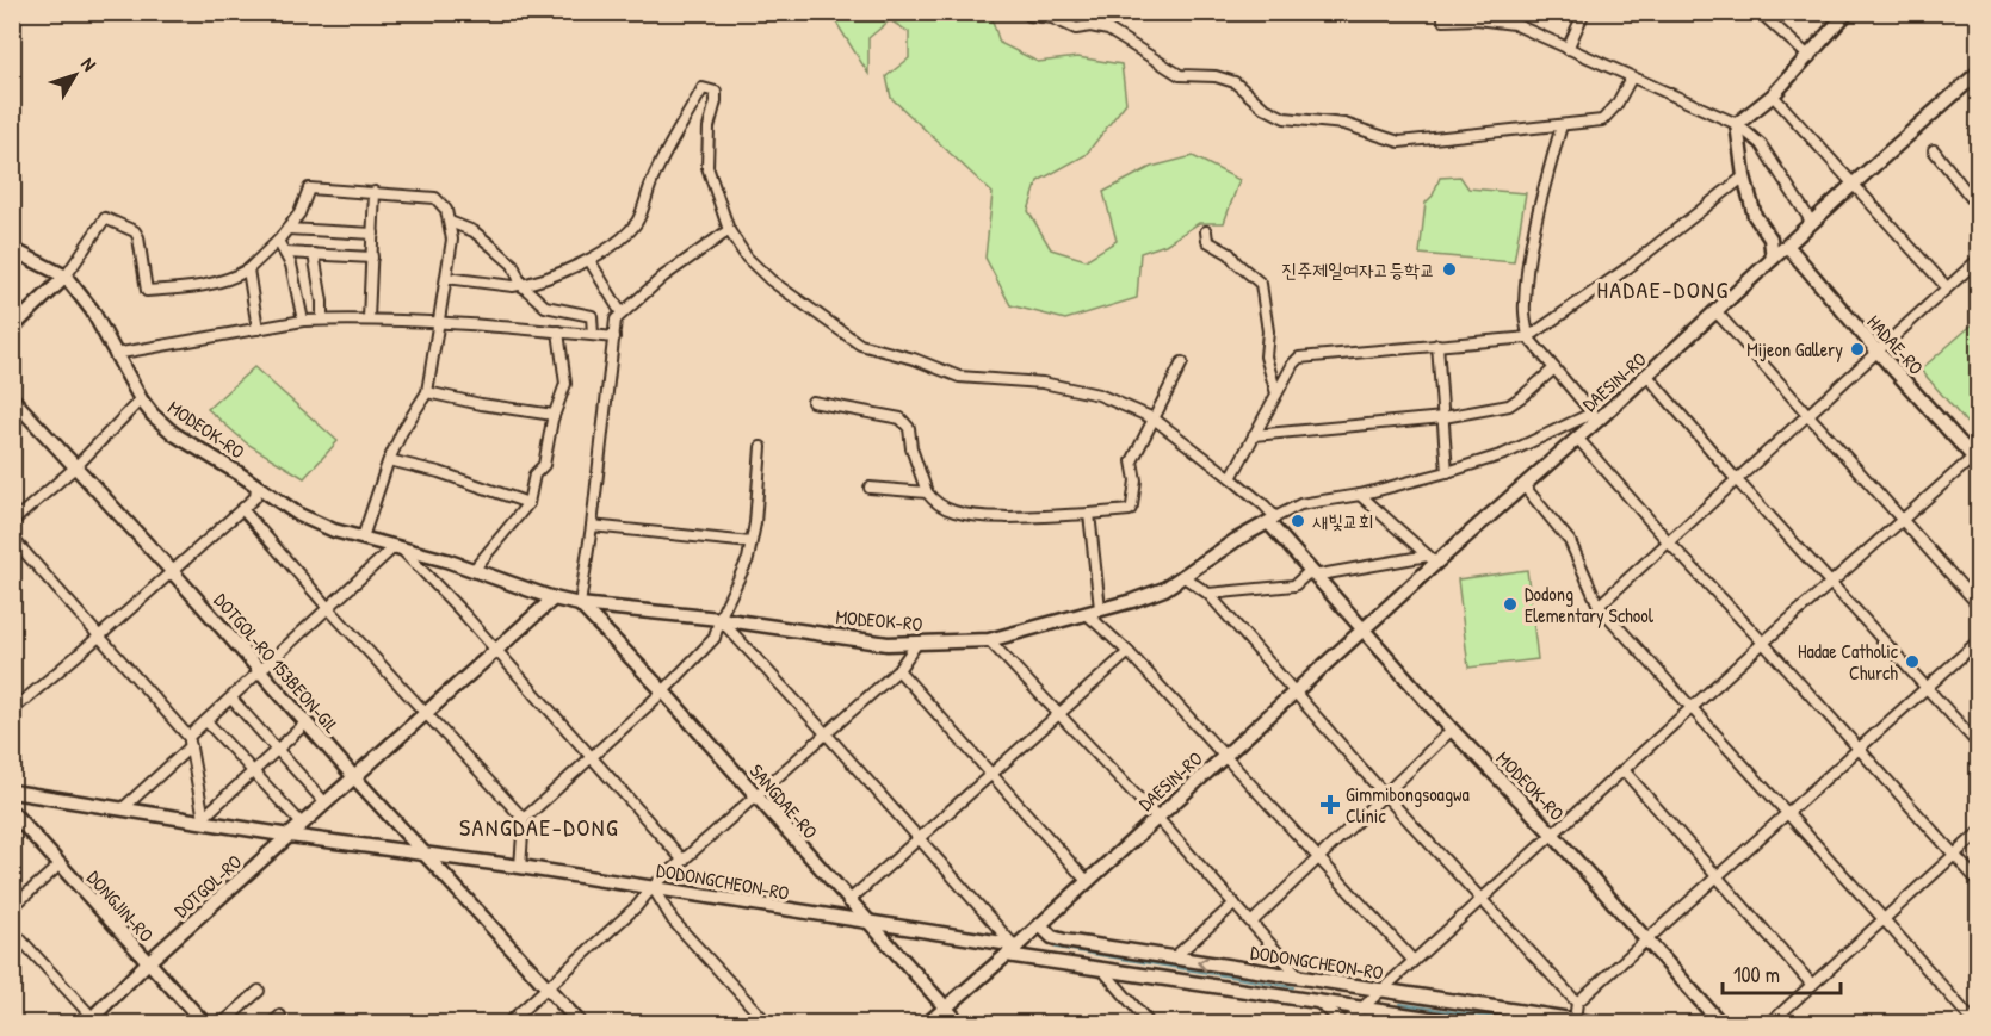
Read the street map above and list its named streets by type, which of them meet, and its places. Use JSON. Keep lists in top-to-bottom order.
{
  "streets": {
    "street": [
      "HADAE-RO",
      "DAESIN-RO",
      "MODEOK-RO",
      "DOTGOL-RO 153BEON-GIL",
      "SANGDAE-RO",
      "DODONGCHEON-RO",
      "DOTGOL-RO",
      "DONGJIN-RO"
    ]
  },
  "crossings": [
    ["HADAE-RO", "DAESIN-RO"],
    ["DAESIN-RO", "MODEOK-RO"],
    ["DAESIN-RO", "SANGDAE-RO"],
    ["DAESIN-RO", "DODONGCHEON-RO"],
    ["MODEOK-RO", "SANGDAE-RO"],
    ["MODEOK-RO", "DOTGOL-RO"],
    ["DOTGOL-RO 153BEON-GIL", "DOTGOL-RO"],
    ["SANGDAE-RO", "DODONGCHEON-RO"],
    ["DODONGCHEON-RO", "DOTGOL-RO"],
    ["DOTGOL-RO", "DONGJIN-RO"]
  ],
  "districts": ["HADAE-DONG", "SANGDAE-DONG"],
  "places": {
    "other": [
      "진주제일여자고등학교",
      "Mijeon Gallery",
      "새빛교회",
      "Dodong Elementary School",
      "Hadae Catholic Church"
    ],
    "health": ["Gimmibongsoagwa Clinic"]
  },
  "scale_bar": "100 m",
  "north": "top right"
}
